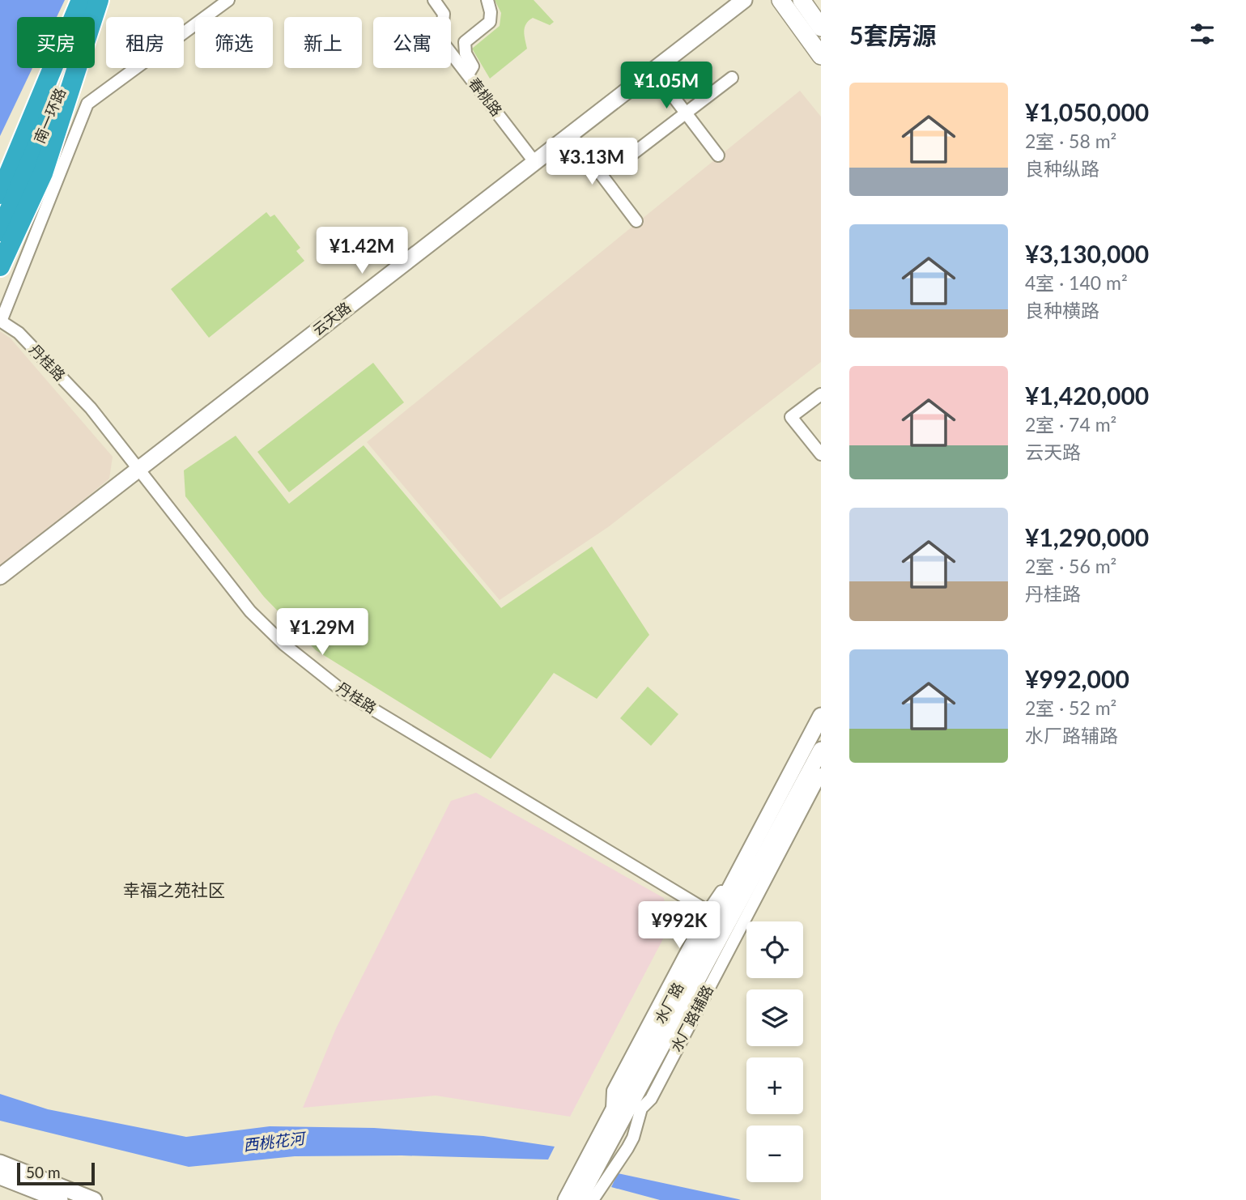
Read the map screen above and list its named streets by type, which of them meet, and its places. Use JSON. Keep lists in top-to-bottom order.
{
  "streets": {
    "highway": ["南一环路"],
    "street": [
      "春桃路",
      "云天路",
      "丹桂路",
      "水厂路",
      "水厂路辅路"
    ]
  },
  "crossings": [
    ["春桃路", "云天路"],
    ["云天路", "丹桂路"],
    ["丹桂路", "水厂路"]
  ],
  "districts": ["幸福之苑社区"],
  "water": ["西桃花河"],
  "scale_bar": "50 m",
  "page": {
    "heading": "5套房源",
    "chip": [
      "买房",
      "租房",
      "筛选",
      "新上",
      "公寓"
    ],
    "price": [
      "¥1.05M",
      "¥3.13M",
      "¥1.42M",
      "¥1.29M",
      "¥992K"
    ],
    "list": [
      {
        "name": "¥1,050,000",
        "note": "2室 · 58 m² · 良种纵路"
      },
      {
        "name": "¥3,130,000",
        "note": "4室 · 140 m² · 良种横路"
      },
      {
        "name": "¥1,420,000",
        "note": "2室 · 74 m² · 云天路"
      },
      {
        "name": "¥1,290,000",
        "note": "2室 · 56 m² · 丹桂路"
      },
      {
        "name": "¥992,000",
        "note": "2室 · 52 m² · 水厂路辅路"
      }
    ],
    "map_buttons": ["+", "−"],
    "scale": "50 m"
  }
}
